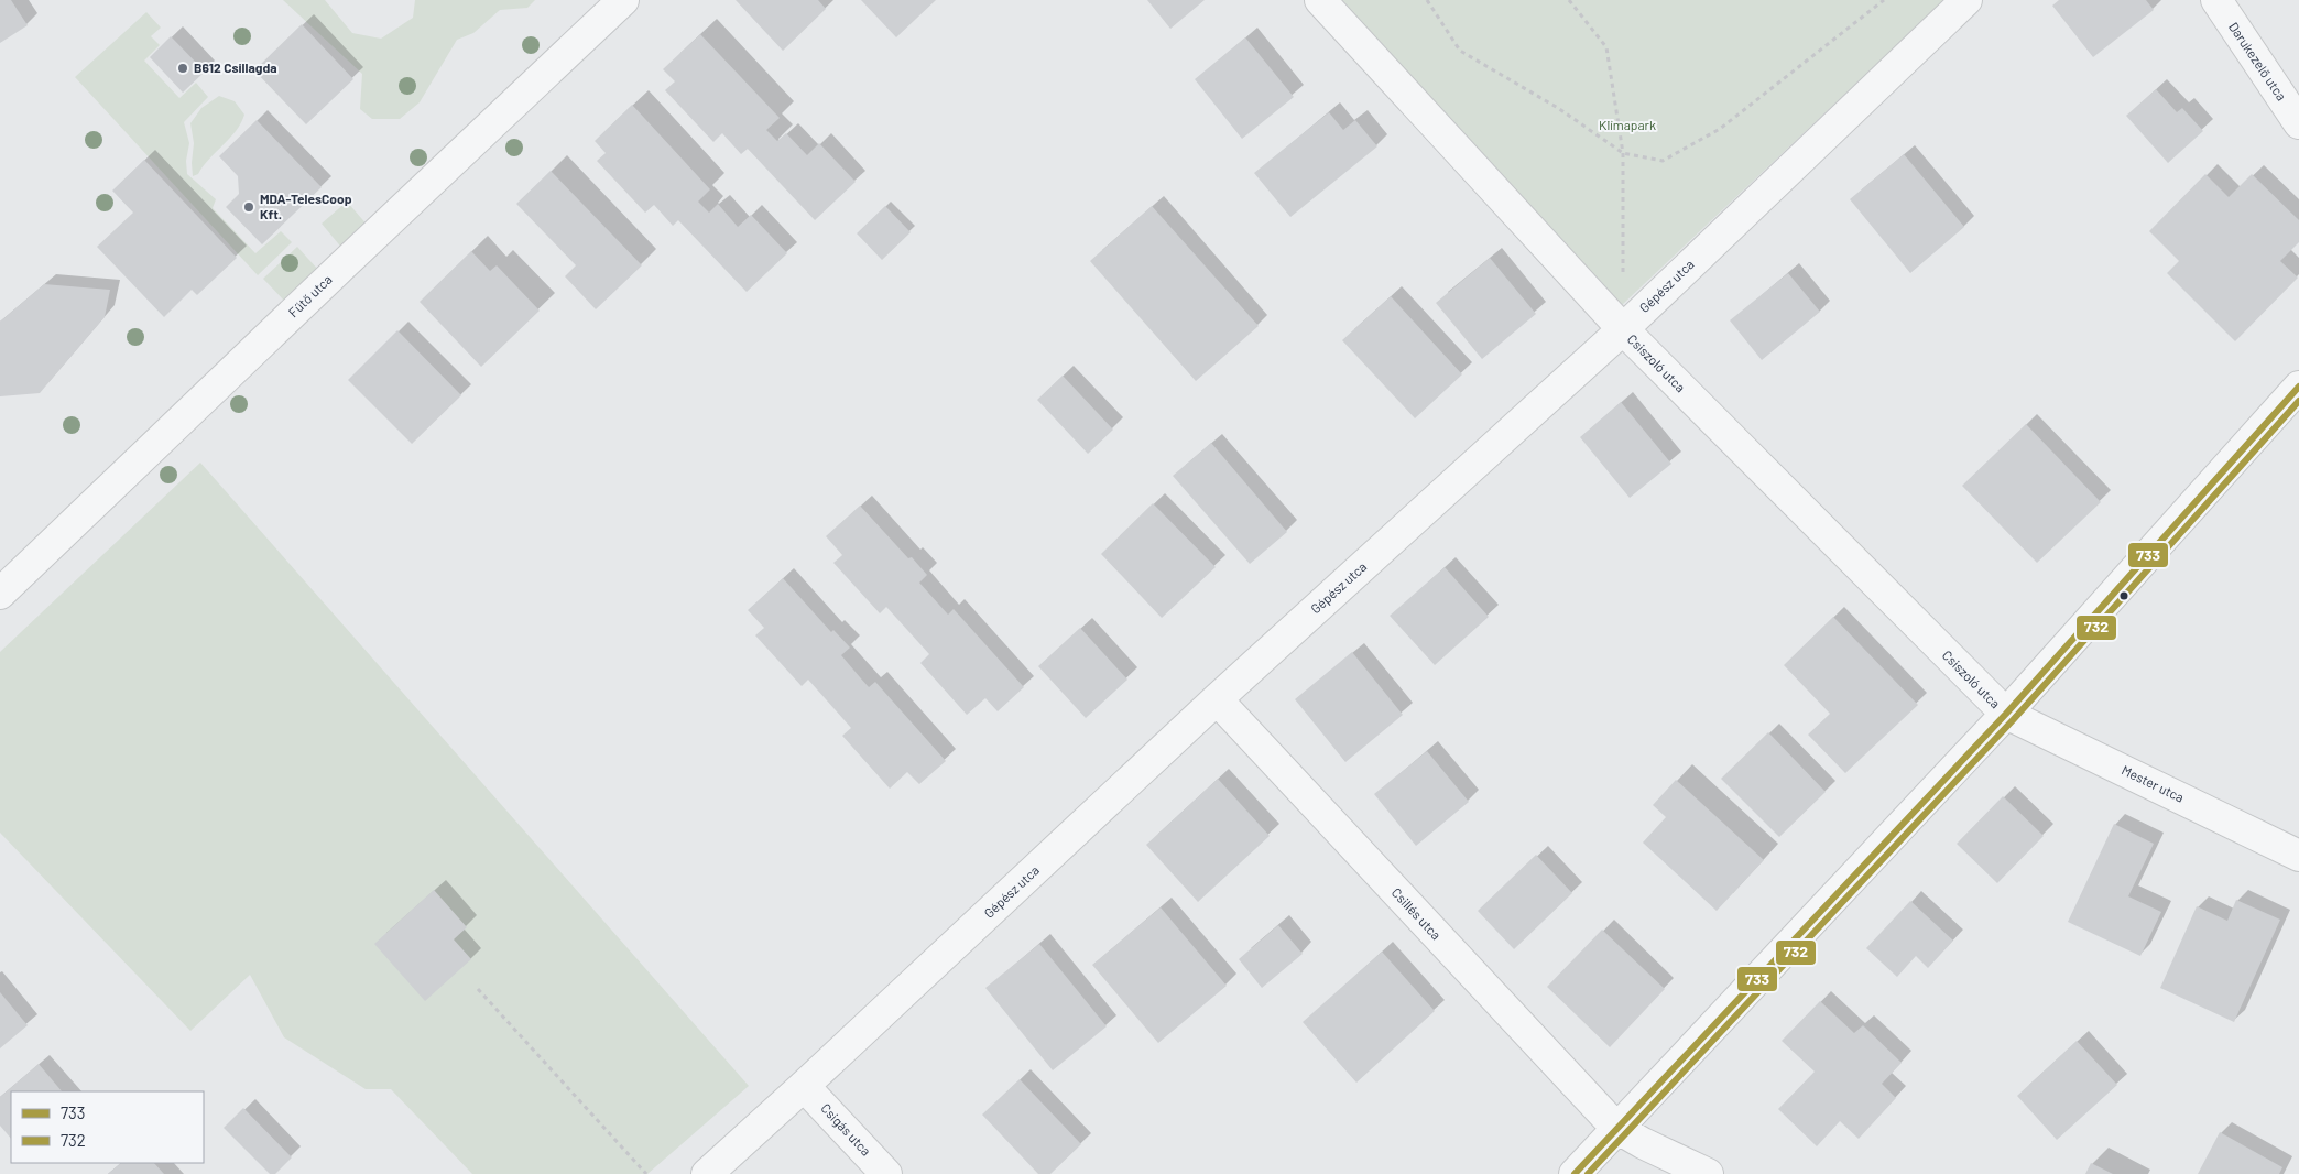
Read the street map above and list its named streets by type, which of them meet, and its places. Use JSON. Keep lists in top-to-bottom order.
{
  "streets": {
    "street": [
      "Darukezelő utca",
      "Gépész utca",
      "Fűtő utca",
      "Csiszoló utca",
      "Mester utca",
      "Csillés utca",
      "Csigás utca"
    ]
  },
  "crossings": [
    ["Gépész utca", "Csiszoló utca"],
    ["Gépész utca", "Csillés utca"],
    ["Gépész utca", "Csigás utca"],
    ["Csiszoló utca", "Mester utca"]
  ],
  "parks": ["Klímapark"],
  "places": ["B612 Csillagda", "MDA-TelesCoop Kft."],
  "lines": ["transit line 733", "transit line 732"],
  "legend": ["733", "732"]
}
